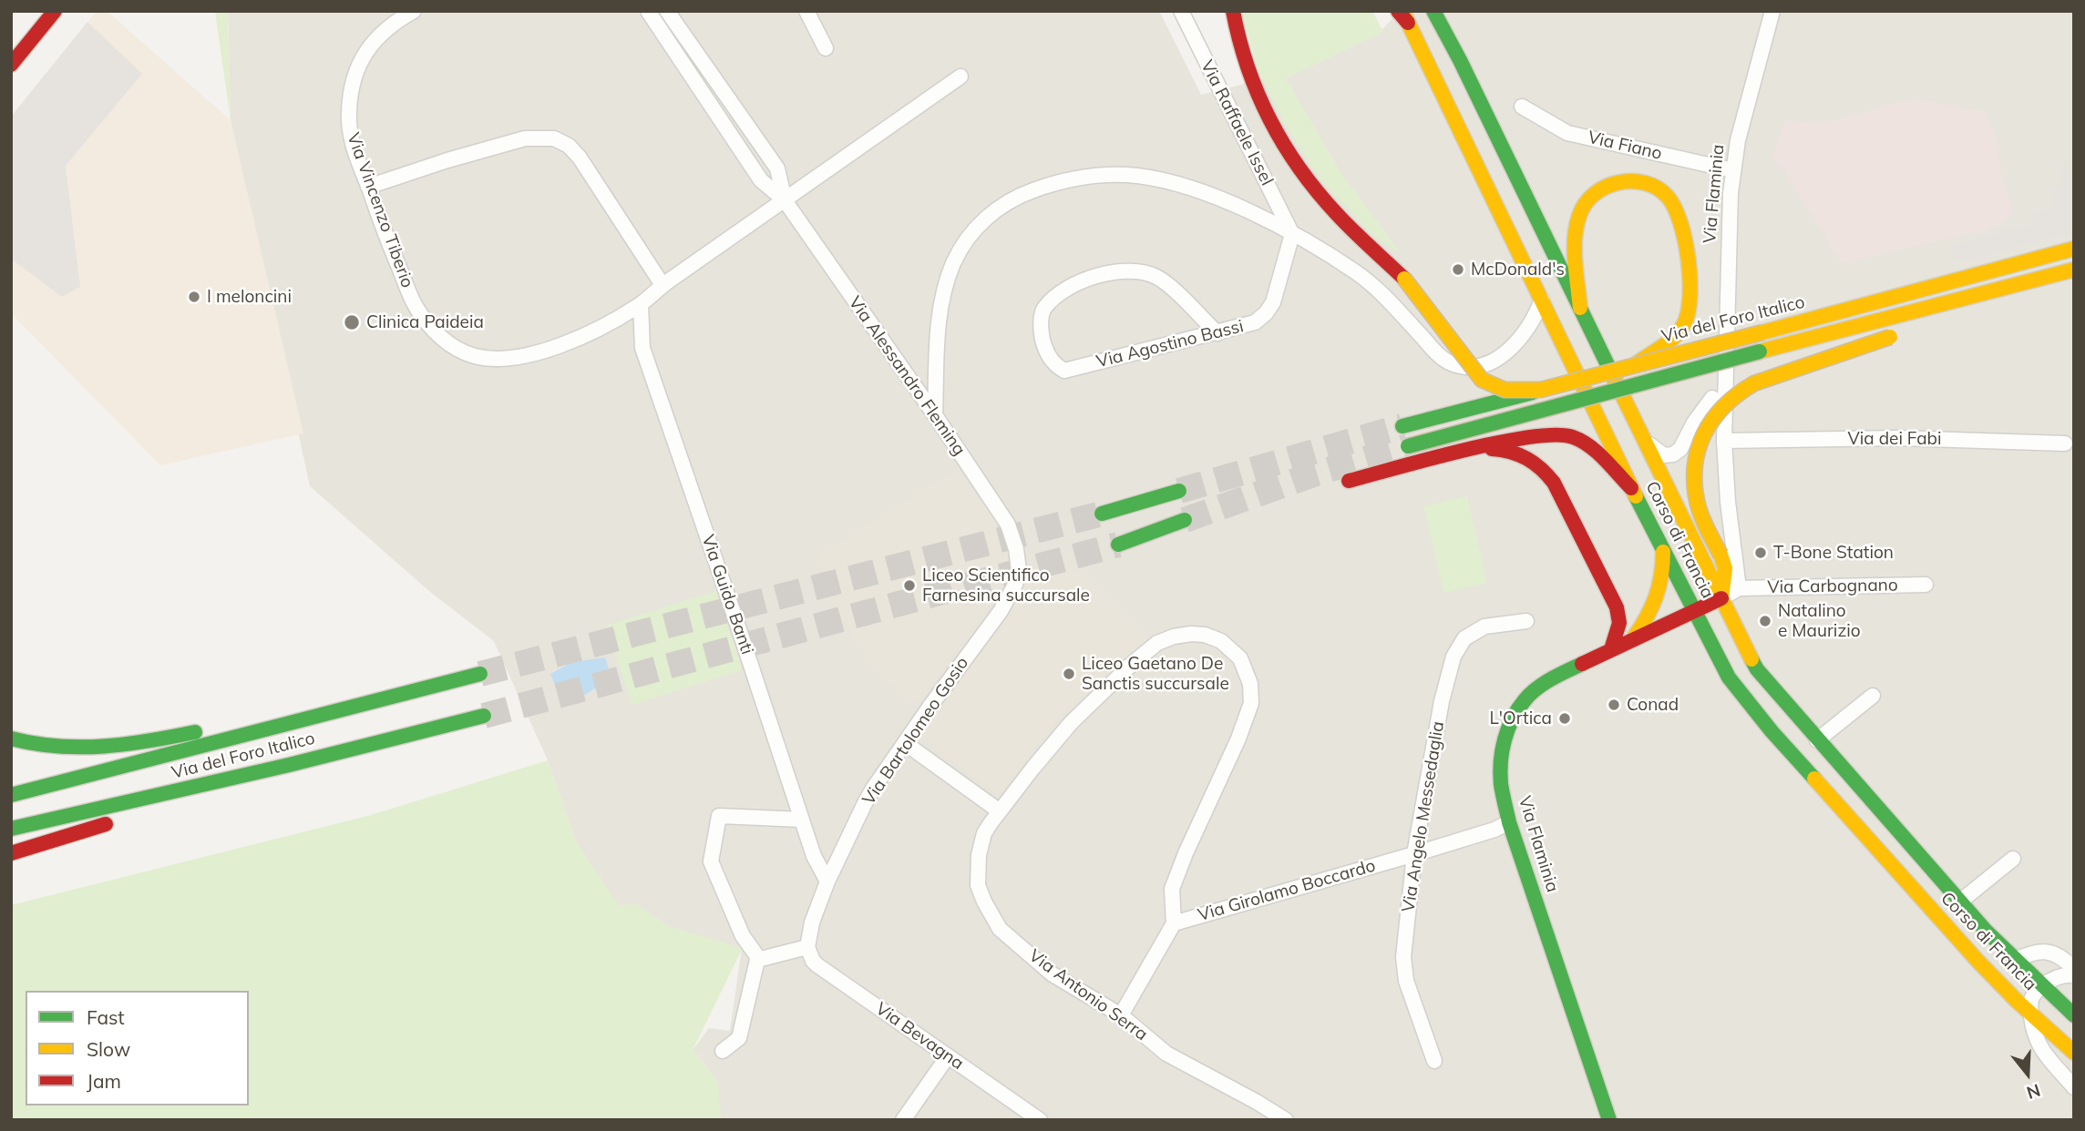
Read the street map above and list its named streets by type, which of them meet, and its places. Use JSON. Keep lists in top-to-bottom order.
{
  "streets": {
    "main road": ["Via Flaminia", "Via del Foro Italico", "Corso di Francia"],
    "street": [
      "Via Raffaele Issel",
      "Via Fiano",
      "Via Vincenzo Tiberio",
      "Via Agostino Bassi",
      "Via Alessandro Fleming",
      "Via dei Fabi",
      "Via Carbognano",
      "Via Guido Banti",
      "Via Bartolomeo Gosio",
      "Via Angelo Messedaglia",
      "Via Girolamo Boccardo",
      "Via Antonio Serra",
      "Via Bevagna"
    ]
  },
  "crossings": [
    ["Via Raffaele Issel", "Via Agostino Bassi"],
    ["Via Fiano", "Via Flaminia"],
    ["Via Flaminia", "Via dei Fabi"],
    ["Via Flaminia", "Corso di Francia"],
    ["Via Flaminia", "Via Carbognano"],
    ["Via Flaminia", "Via Girolamo Boccardo"],
    ["Via Vincenzo Tiberio", "Via Alessandro Fleming"],
    ["Via Vincenzo Tiberio", "Via Guido Banti"],
    ["Via Alessandro Fleming", "Via Bartolomeo Gosio"],
    ["Via Guido Banti", "Via Bartolomeo Gosio"],
    ["Via Bartolomeo Gosio", "Via Bevagna"],
    ["Via Angelo Messedaglia", "Via Girolamo Boccardo"],
    ["Via Girolamo Boccardo", "Via Antonio Serra"]
  ],
  "places": [
    "McDonald's",
    "I meloncini",
    "Clinica Paideia",
    "T-Bone Station",
    "Liceo Scientifico Farnesina succursale",
    "Natalino e Maurizio",
    "Liceo Gaetano De Sanctis succursale",
    "Conad",
    "L'Ortica"
  ],
  "legend": ["Fast", "Slow", "Jam"],
  "north": "bottom"
}
